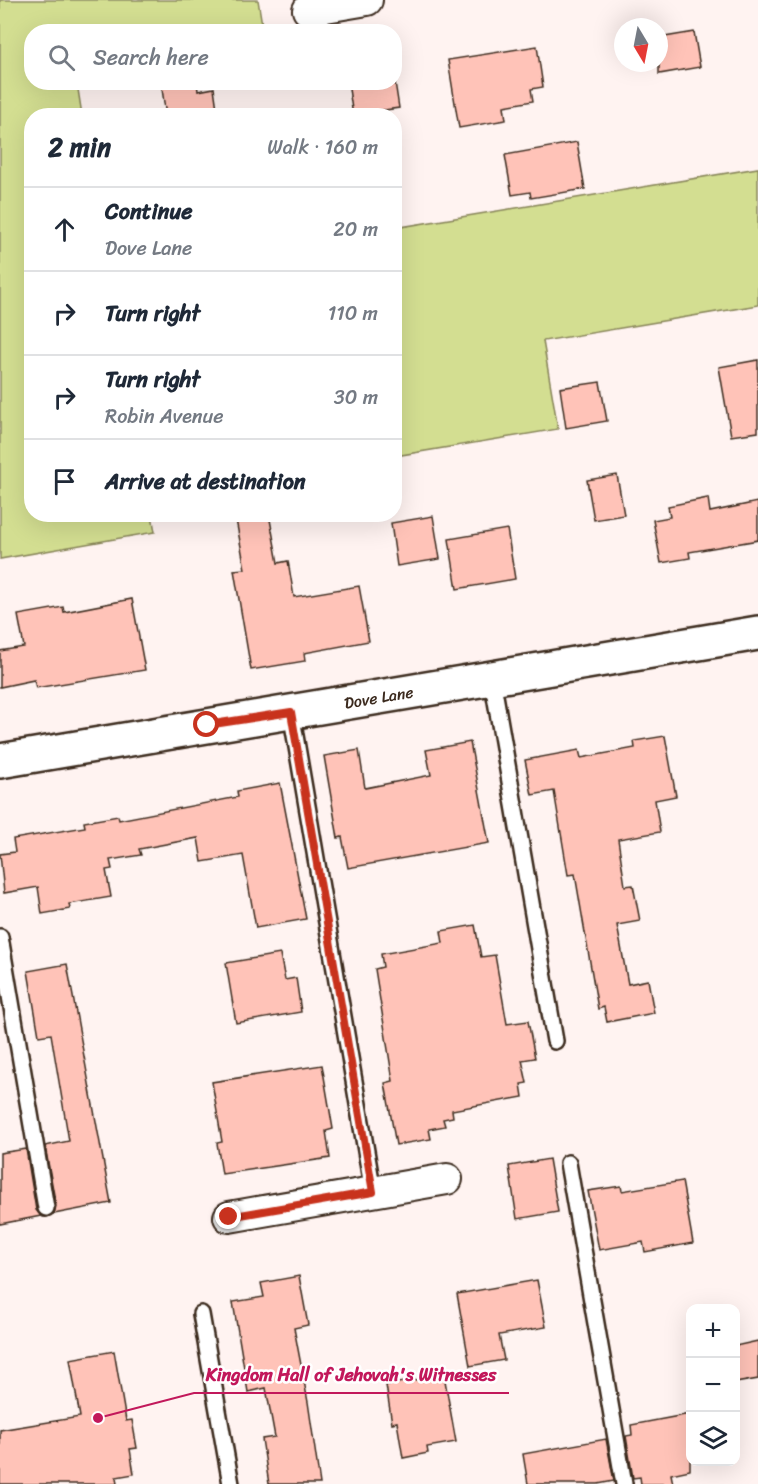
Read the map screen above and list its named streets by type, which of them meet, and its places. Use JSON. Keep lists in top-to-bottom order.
{
  "streets": {
    "street": ["Dove Lane"]
  },
  "places": ["Kingdom Hall of Jehovah's Witnesses"],
  "north": "bottom",
  "page": {
    "search": "Search here",
    "heading": ["2 min", "Walk · 160 m"],
    "list": [
      ["Continue", "Dove Lane", "20 m"],
      ["Turn right", "110 m"],
      ["Turn right", "Robin Avenue", "30 m"],
      "Arrive at destination"
    ],
    "map_buttons": ["+", "−"]
  }
}
